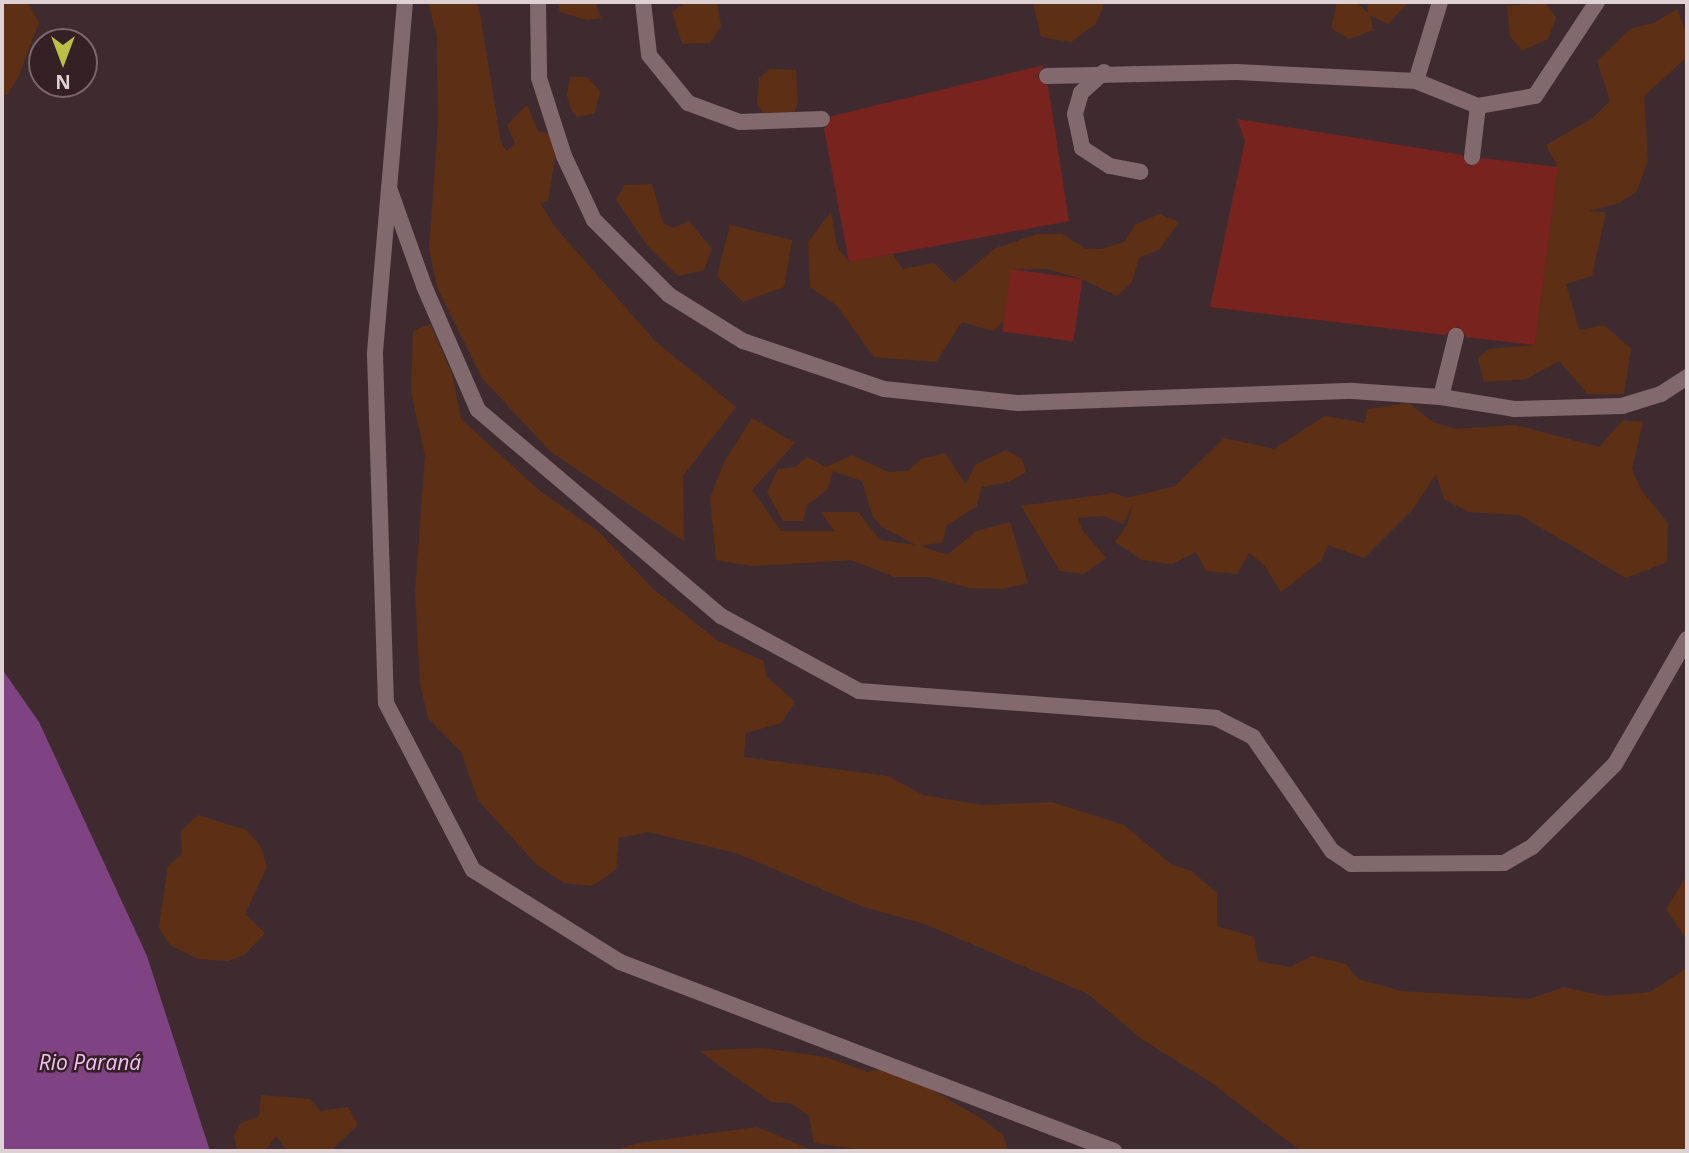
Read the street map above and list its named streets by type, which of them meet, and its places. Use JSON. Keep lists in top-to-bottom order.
{
  "water": ["Rio Paraná"],
  "north": "bottom"
}
